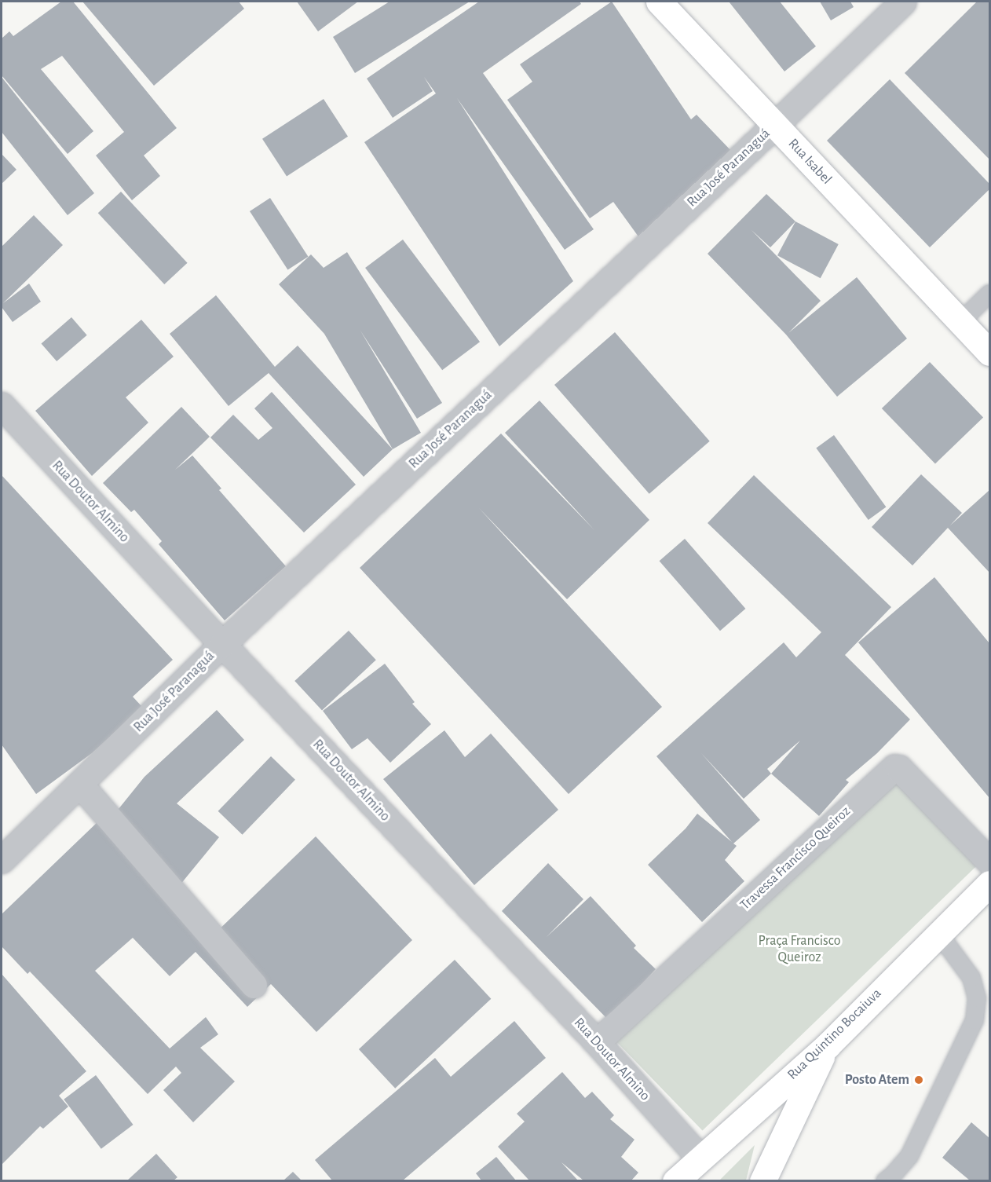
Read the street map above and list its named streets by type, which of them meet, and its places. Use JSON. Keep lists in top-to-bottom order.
{
  "streets": {
    "street": [
      "Rua Isabel",
      "Rua José Paranaguá",
      "Rua Doutor Almino",
      "Travessa Francisco Queiroz",
      "Rua Quintino Bocaiuva"
    ]
  },
  "crossings": [
    ["Rua Isabel", "Rua José Paranaguá"],
    ["Rua José Paranaguá", "Rua Doutor Almino"],
    ["Rua Doutor Almino", "Travessa Francisco Queiroz"],
    ["Rua Doutor Almino", "Rua Quintino Bocaiuva"]
  ],
  "parks": ["Praça Francisco Queiroz"],
  "places": ["Posto Atem"]
}
